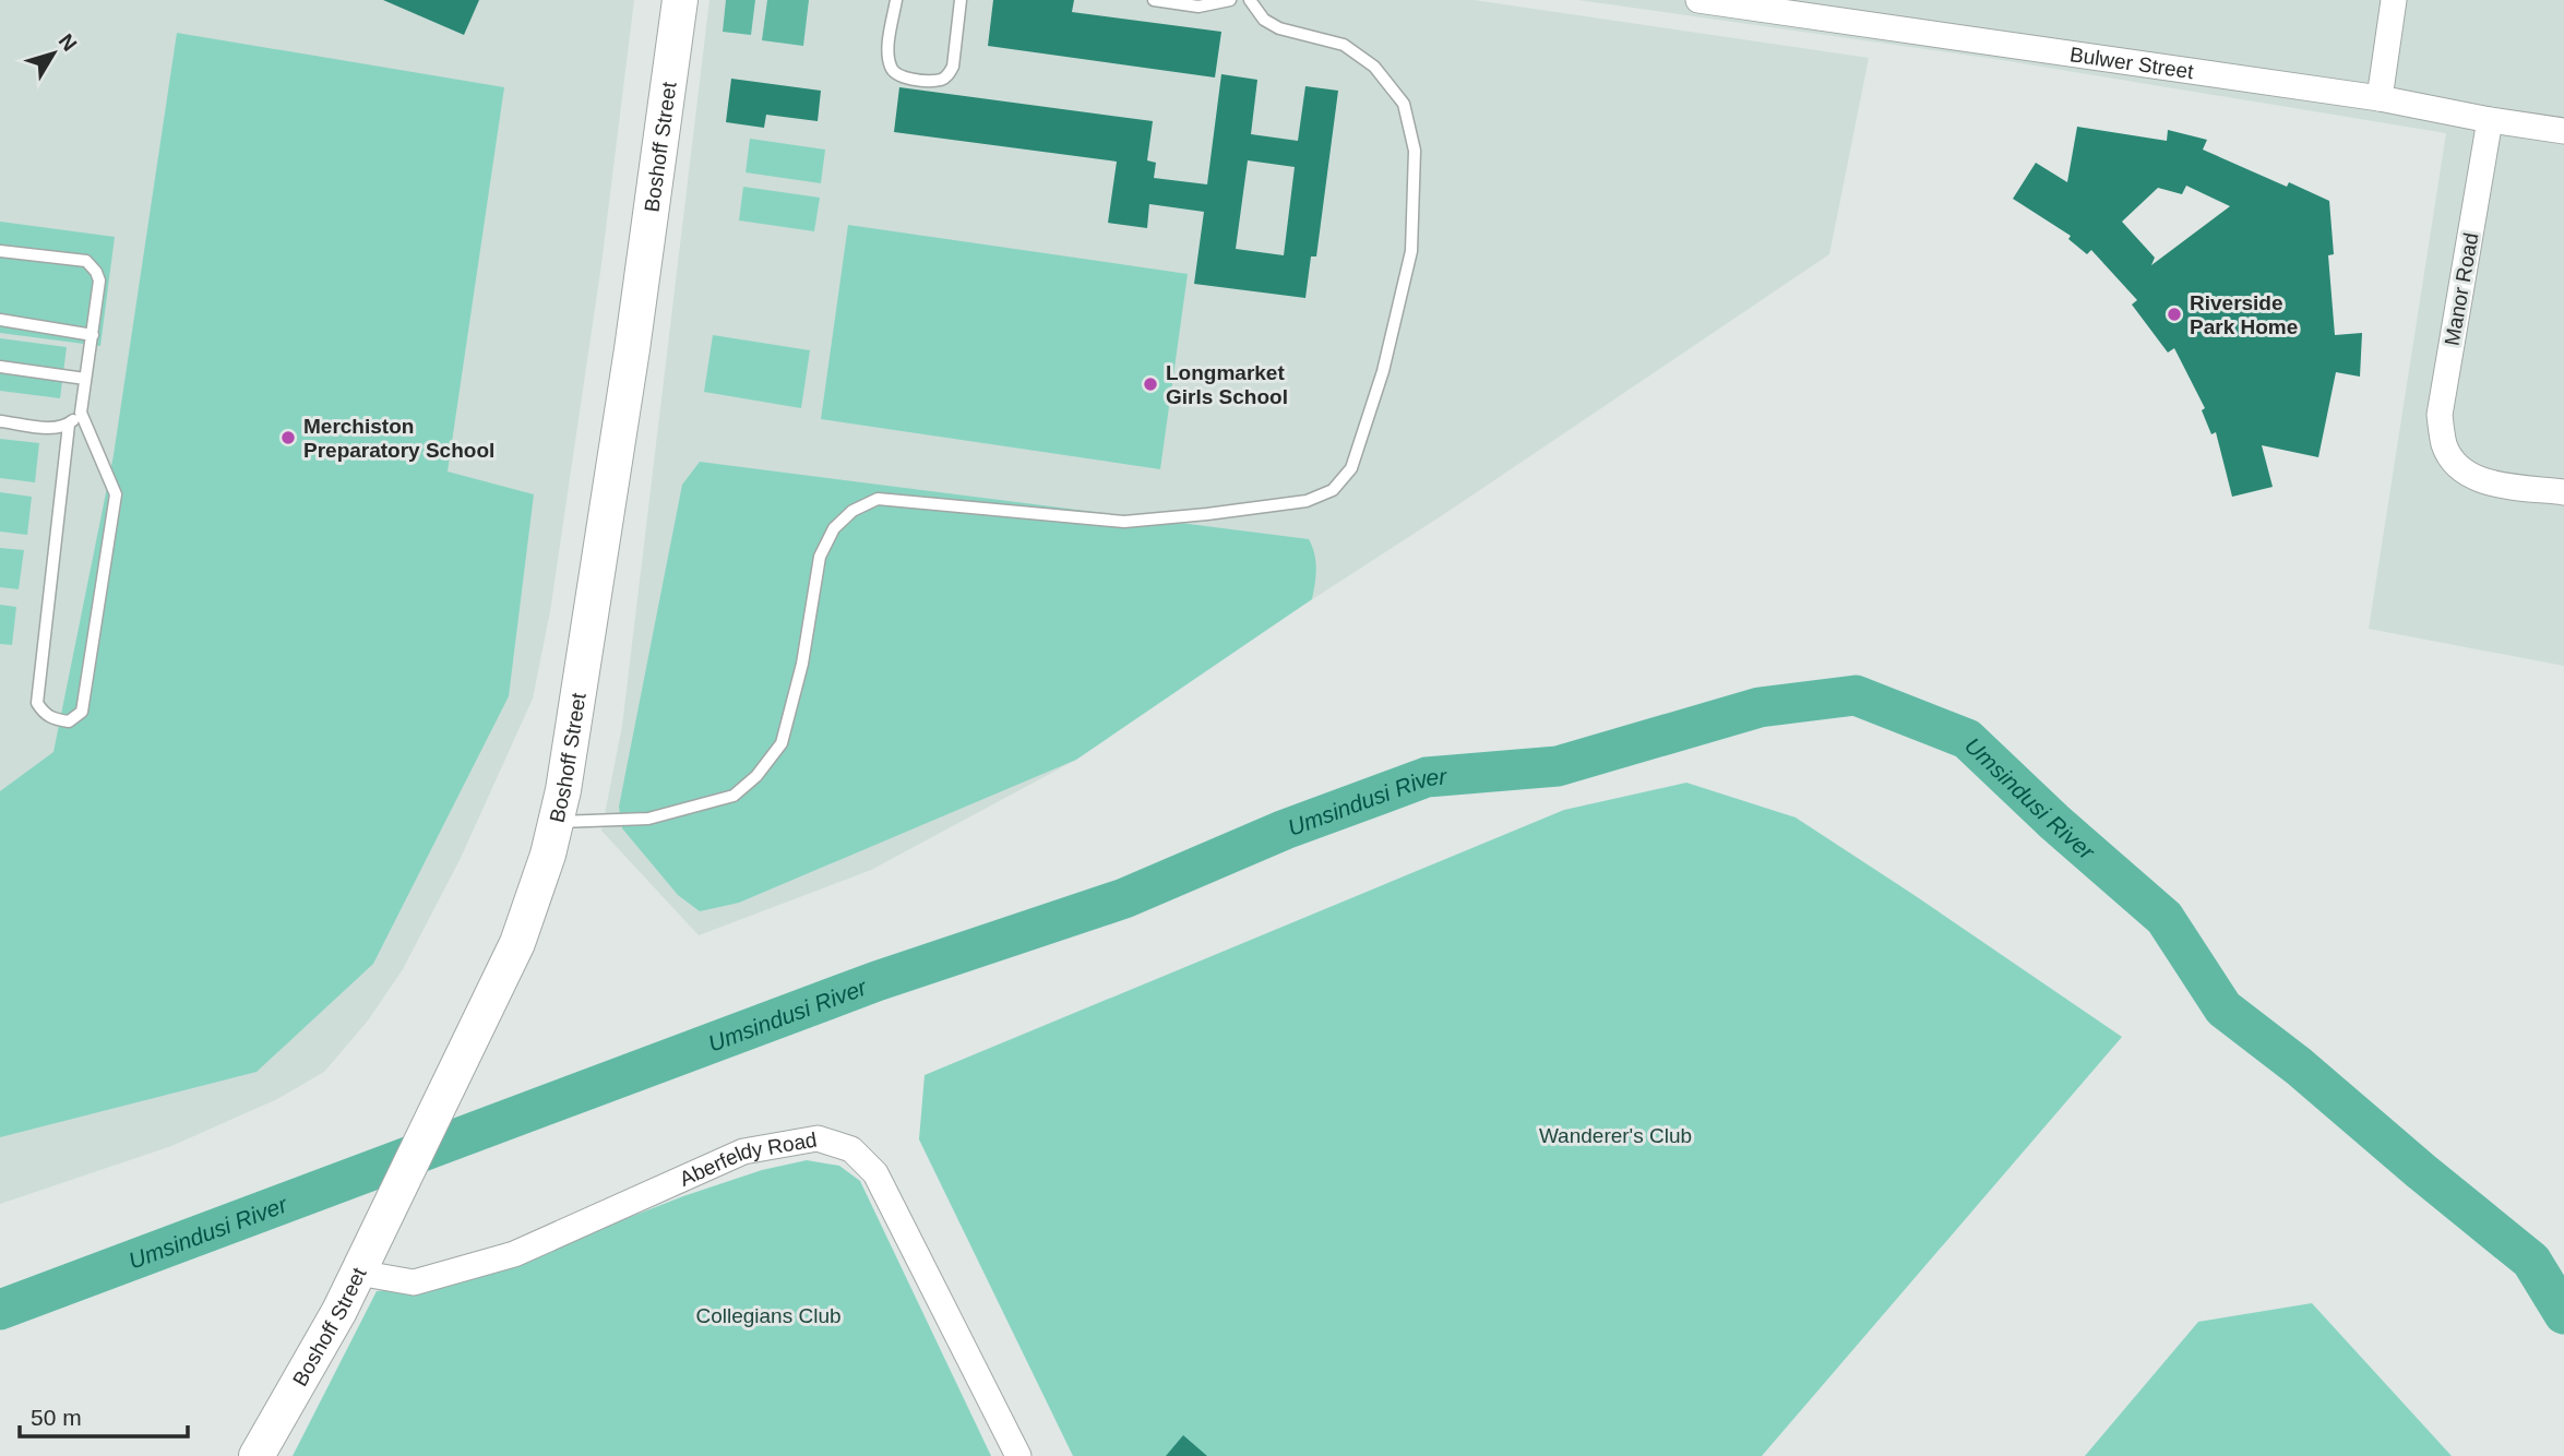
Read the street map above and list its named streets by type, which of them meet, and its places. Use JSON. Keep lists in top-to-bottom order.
{
  "streets": {
    "main road": ["Boshoff Street"],
    "street": ["Bulwer Street", "Manor Road", "Aberfeldy Road"]
  },
  "crossings": [
    ["Bulwer Street", "Manor Road"],
    ["Boshoff Street", "Aberfeldy Road"]
  ],
  "water": ["Umsindusi River"],
  "parks": ["Wanderer's Club", "Collegians Club"],
  "places": ["Riverside Park Home", "Longmarket Girls School", "Merchiston Preparatory School"],
  "scale_bar": "50 m",
  "north": "top right"
}
